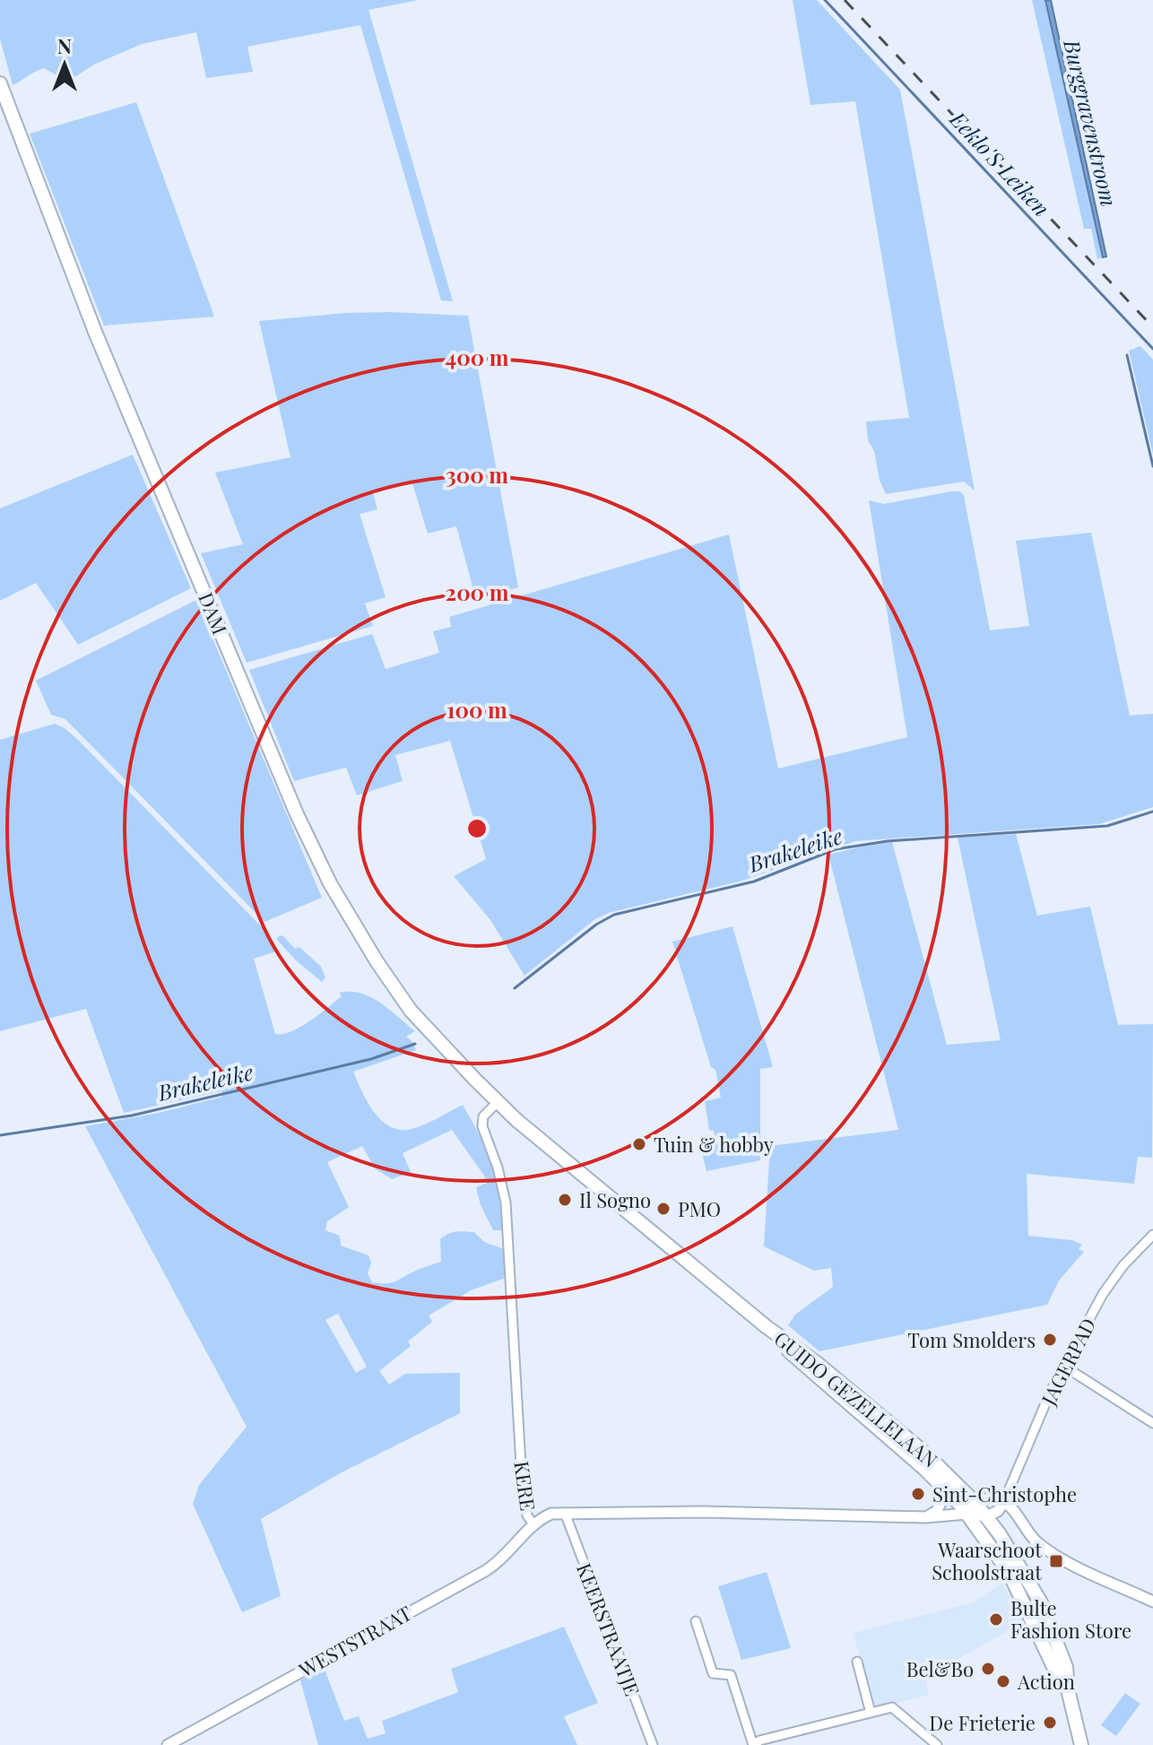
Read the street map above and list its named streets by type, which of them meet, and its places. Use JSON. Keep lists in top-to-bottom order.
{
  "streets": {
    "main road": ["DAM", "GUIDO GEZELLELAAN"],
    "street": [
      "JAGERPAD",
      "KERE",
      "KEERSTRAATJE",
      "WESTSTRAAT"
    ]
  },
  "crossings": [
    ["DAM", "GUIDO GEZELLELAAN"],
    ["DAM", "KERE"],
    ["JAGERPAD", "KERE"],
    ["GUIDO GEZELLELAAN", "KERE"],
    ["KERE", "KEERSTRAATJE"],
    ["KERE", "WESTSTRAAT"]
  ],
  "water": ["Burggravenstroom", "Eeklo'S Leiken", "Brakeleike"],
  "places": {
    "other": [
      "Tuin & hobby",
      "Il Sogno",
      "PMO",
      "Tom Smolders",
      "Sint-Christophe",
      "Bulte Fashion Store",
      "Bel&Bo",
      "Action",
      "De Frieterie"
    ],
    "transit": ["Waarschoot Schoolstraat"]
  },
  "north": "top",
  "rings": [
    "400 m",
    "300 m",
    "200 m",
    "100 m"
  ]
}
